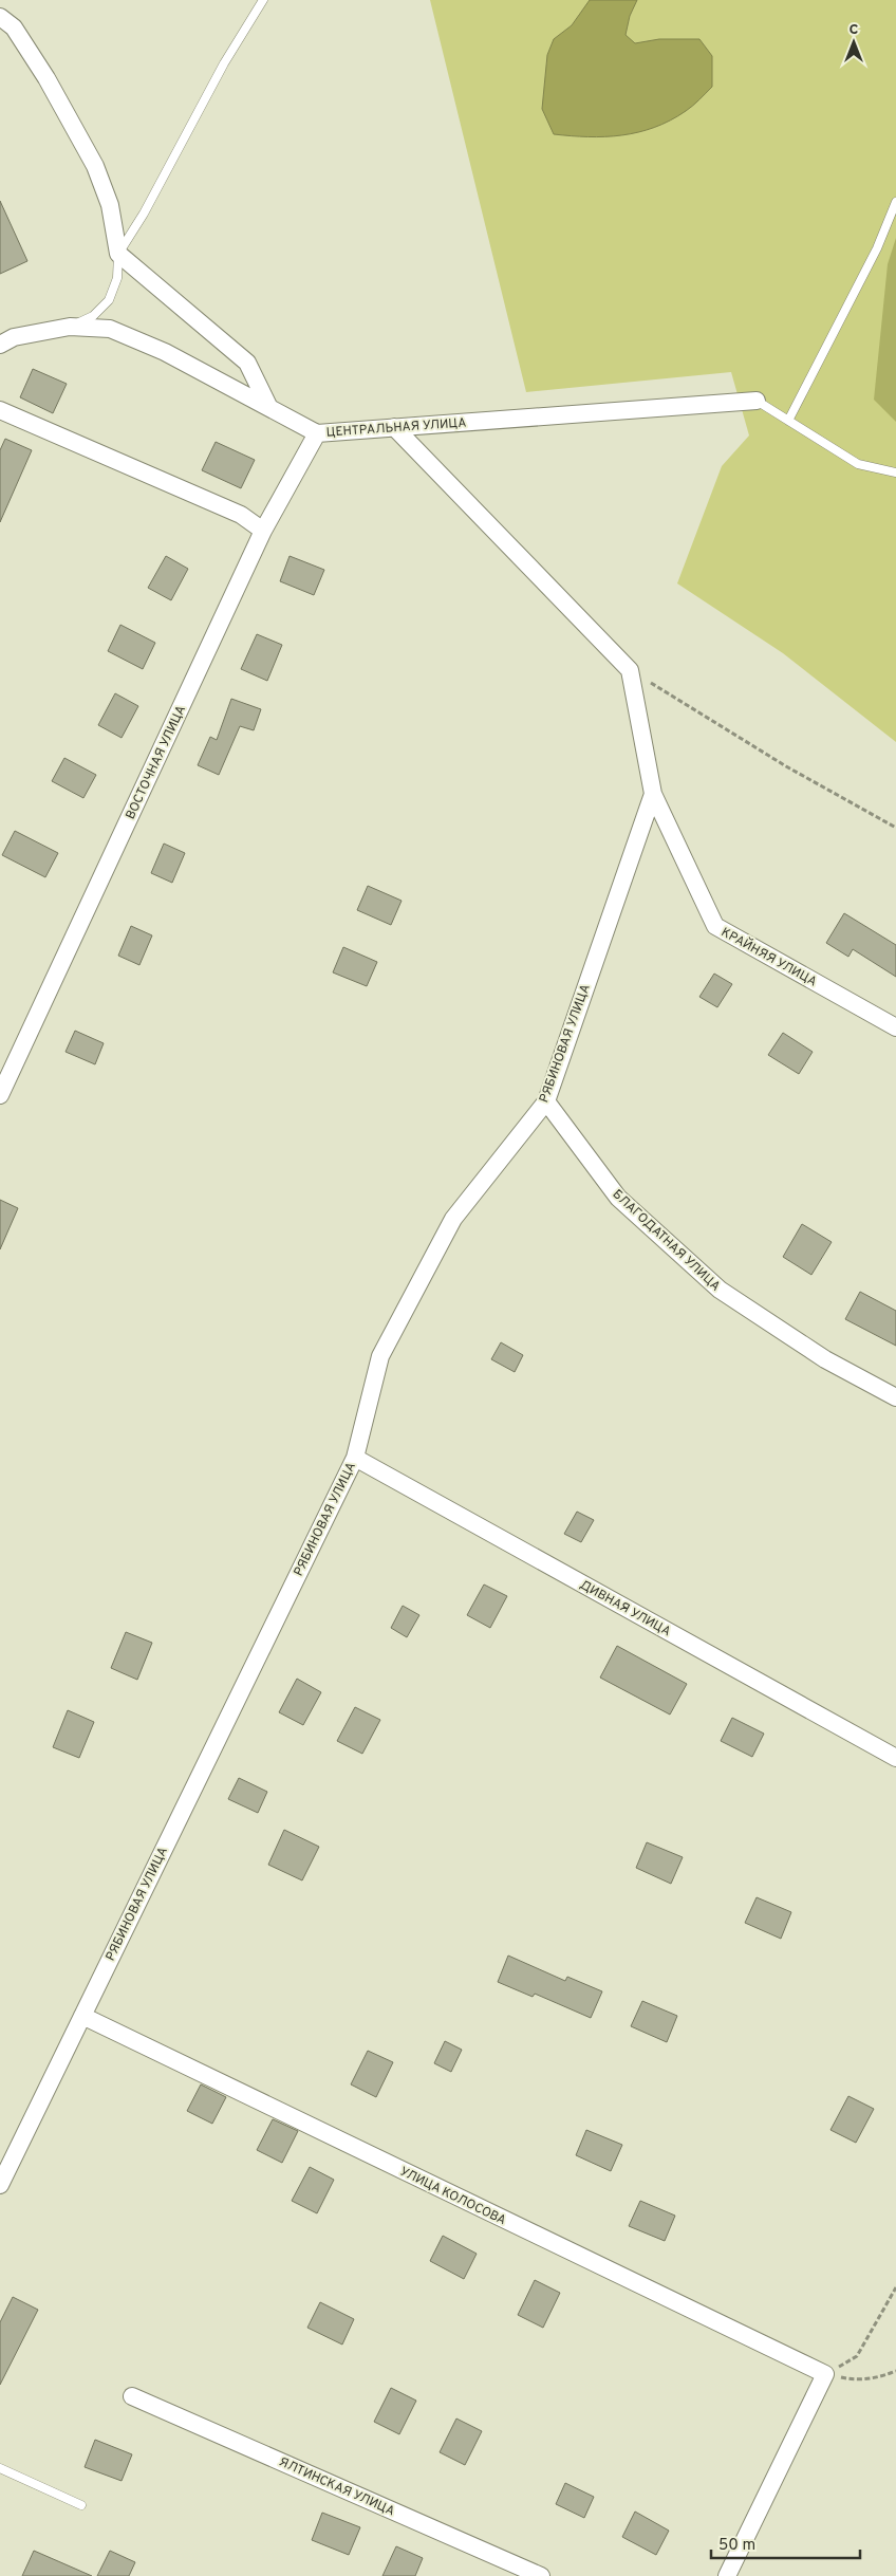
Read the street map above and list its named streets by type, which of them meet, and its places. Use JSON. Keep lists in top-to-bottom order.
{
  "streets": {
    "street": [
      "ЦЕНТРАЛЬНАЯ УЛИЦА",
      "ВОСТОЧНАЯ УЛИЦА",
      "КРАЙНЯЯ УЛИЦА",
      "РЯБИНОВАЯ УЛИЦА",
      "БЛАГОДАТНАЯ УЛИЦА",
      "ДИВНАЯ УЛИЦА",
      "УЛИЦА КОЛОСОВА",
      "ЯЛТИНСКАЯ УЛИЦА"
    ]
  },
  "crossings": [
    ["ЦЕНТРАЛЬНАЯ УЛИЦА", "ВОСТОЧНАЯ УЛИЦА"],
    ["КРАЙНЯЯ УЛИЦА", "РЯБИНОВАЯ УЛИЦА"],
    ["РЯБИНОВАЯ УЛИЦА", "БЛАГОДАТНАЯ УЛИЦА"],
    ["РЯБИНОВАЯ УЛИЦА", "ДИВНАЯ УЛИЦА"],
    ["РЯБИНОВАЯ УЛИЦА", "УЛИЦА КОЛОСОВА"]
  ],
  "scale_bar": "50 m",
  "north": "top"
}
